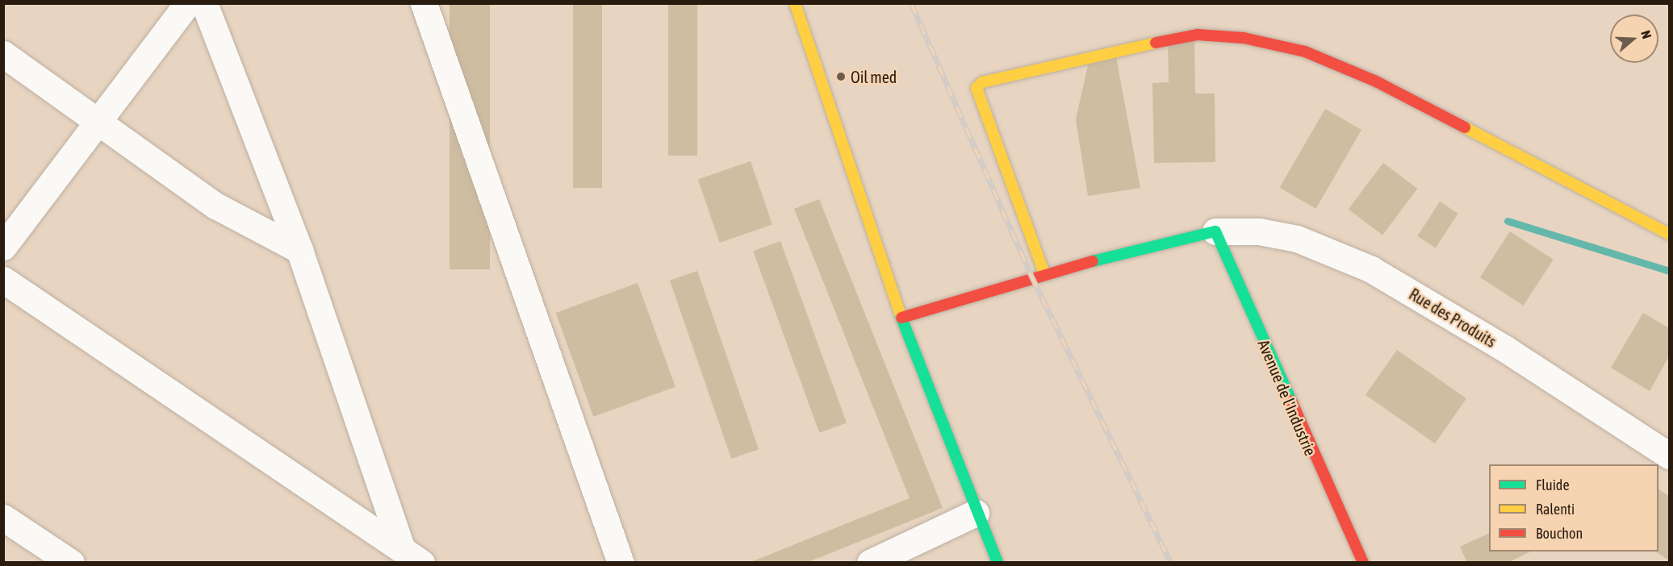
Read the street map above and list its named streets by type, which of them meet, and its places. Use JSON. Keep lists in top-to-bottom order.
{
  "streets": {
    "main road": ["Avenue de l'Industrie"],
    "street": ["Rue des Produits"]
  },
  "crossings": [
    ["Rue des Produits", "Avenue de l'Industrie"]
  ],
  "places": ["Oil med"],
  "legend": ["Fluide", "Ralenti", "Bouchon"],
  "north": "right"
}
